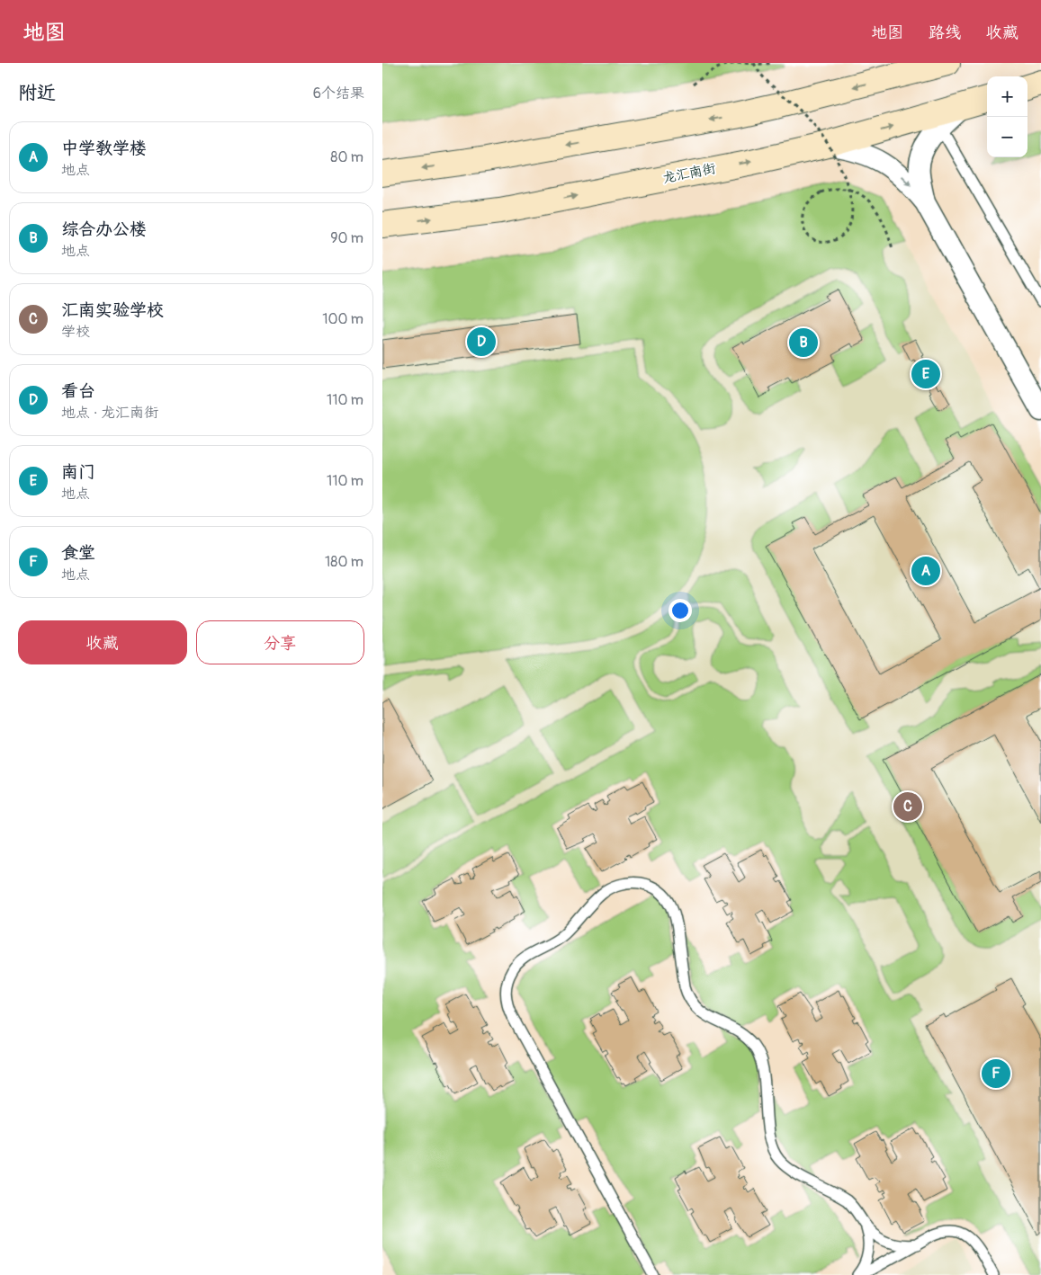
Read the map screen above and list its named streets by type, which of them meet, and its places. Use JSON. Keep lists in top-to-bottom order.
{
  "streets": {
    "main road": ["龙汇南街"]
  },
  "page": {
    "header": "地图",
    "nav": ["地图", "路线", "收藏"],
    "heading": ["附近", "6个结果"],
    "map_buttons": ["+", "−"],
    "list": [
      {
        "mark": "A",
        "name": "中学教学楼",
        "note": "地点",
        "value": "80 m"
      },
      {
        "mark": "B",
        "name": "综合办公楼",
        "note": "地点",
        "value": "90 m"
      },
      {
        "mark": "C",
        "name": "汇南实验学校",
        "note": "学校",
        "value": "100 m"
      },
      {
        "mark": "D",
        "name": "看台",
        "note": "地点 · 龙汇南街",
        "value": "110 m"
      },
      {
        "mark": "E",
        "name": "南门",
        "note": "地点",
        "value": "110 m"
      },
      {
        "mark": "F",
        "name": "食堂",
        "note": "地点",
        "value": "180 m"
      }
    ],
    "pins": [
      "D",
      "B",
      "E",
      "A",
      "C",
      "F"
    ],
    "buttons": ["收藏", "分享"]
  }
}
